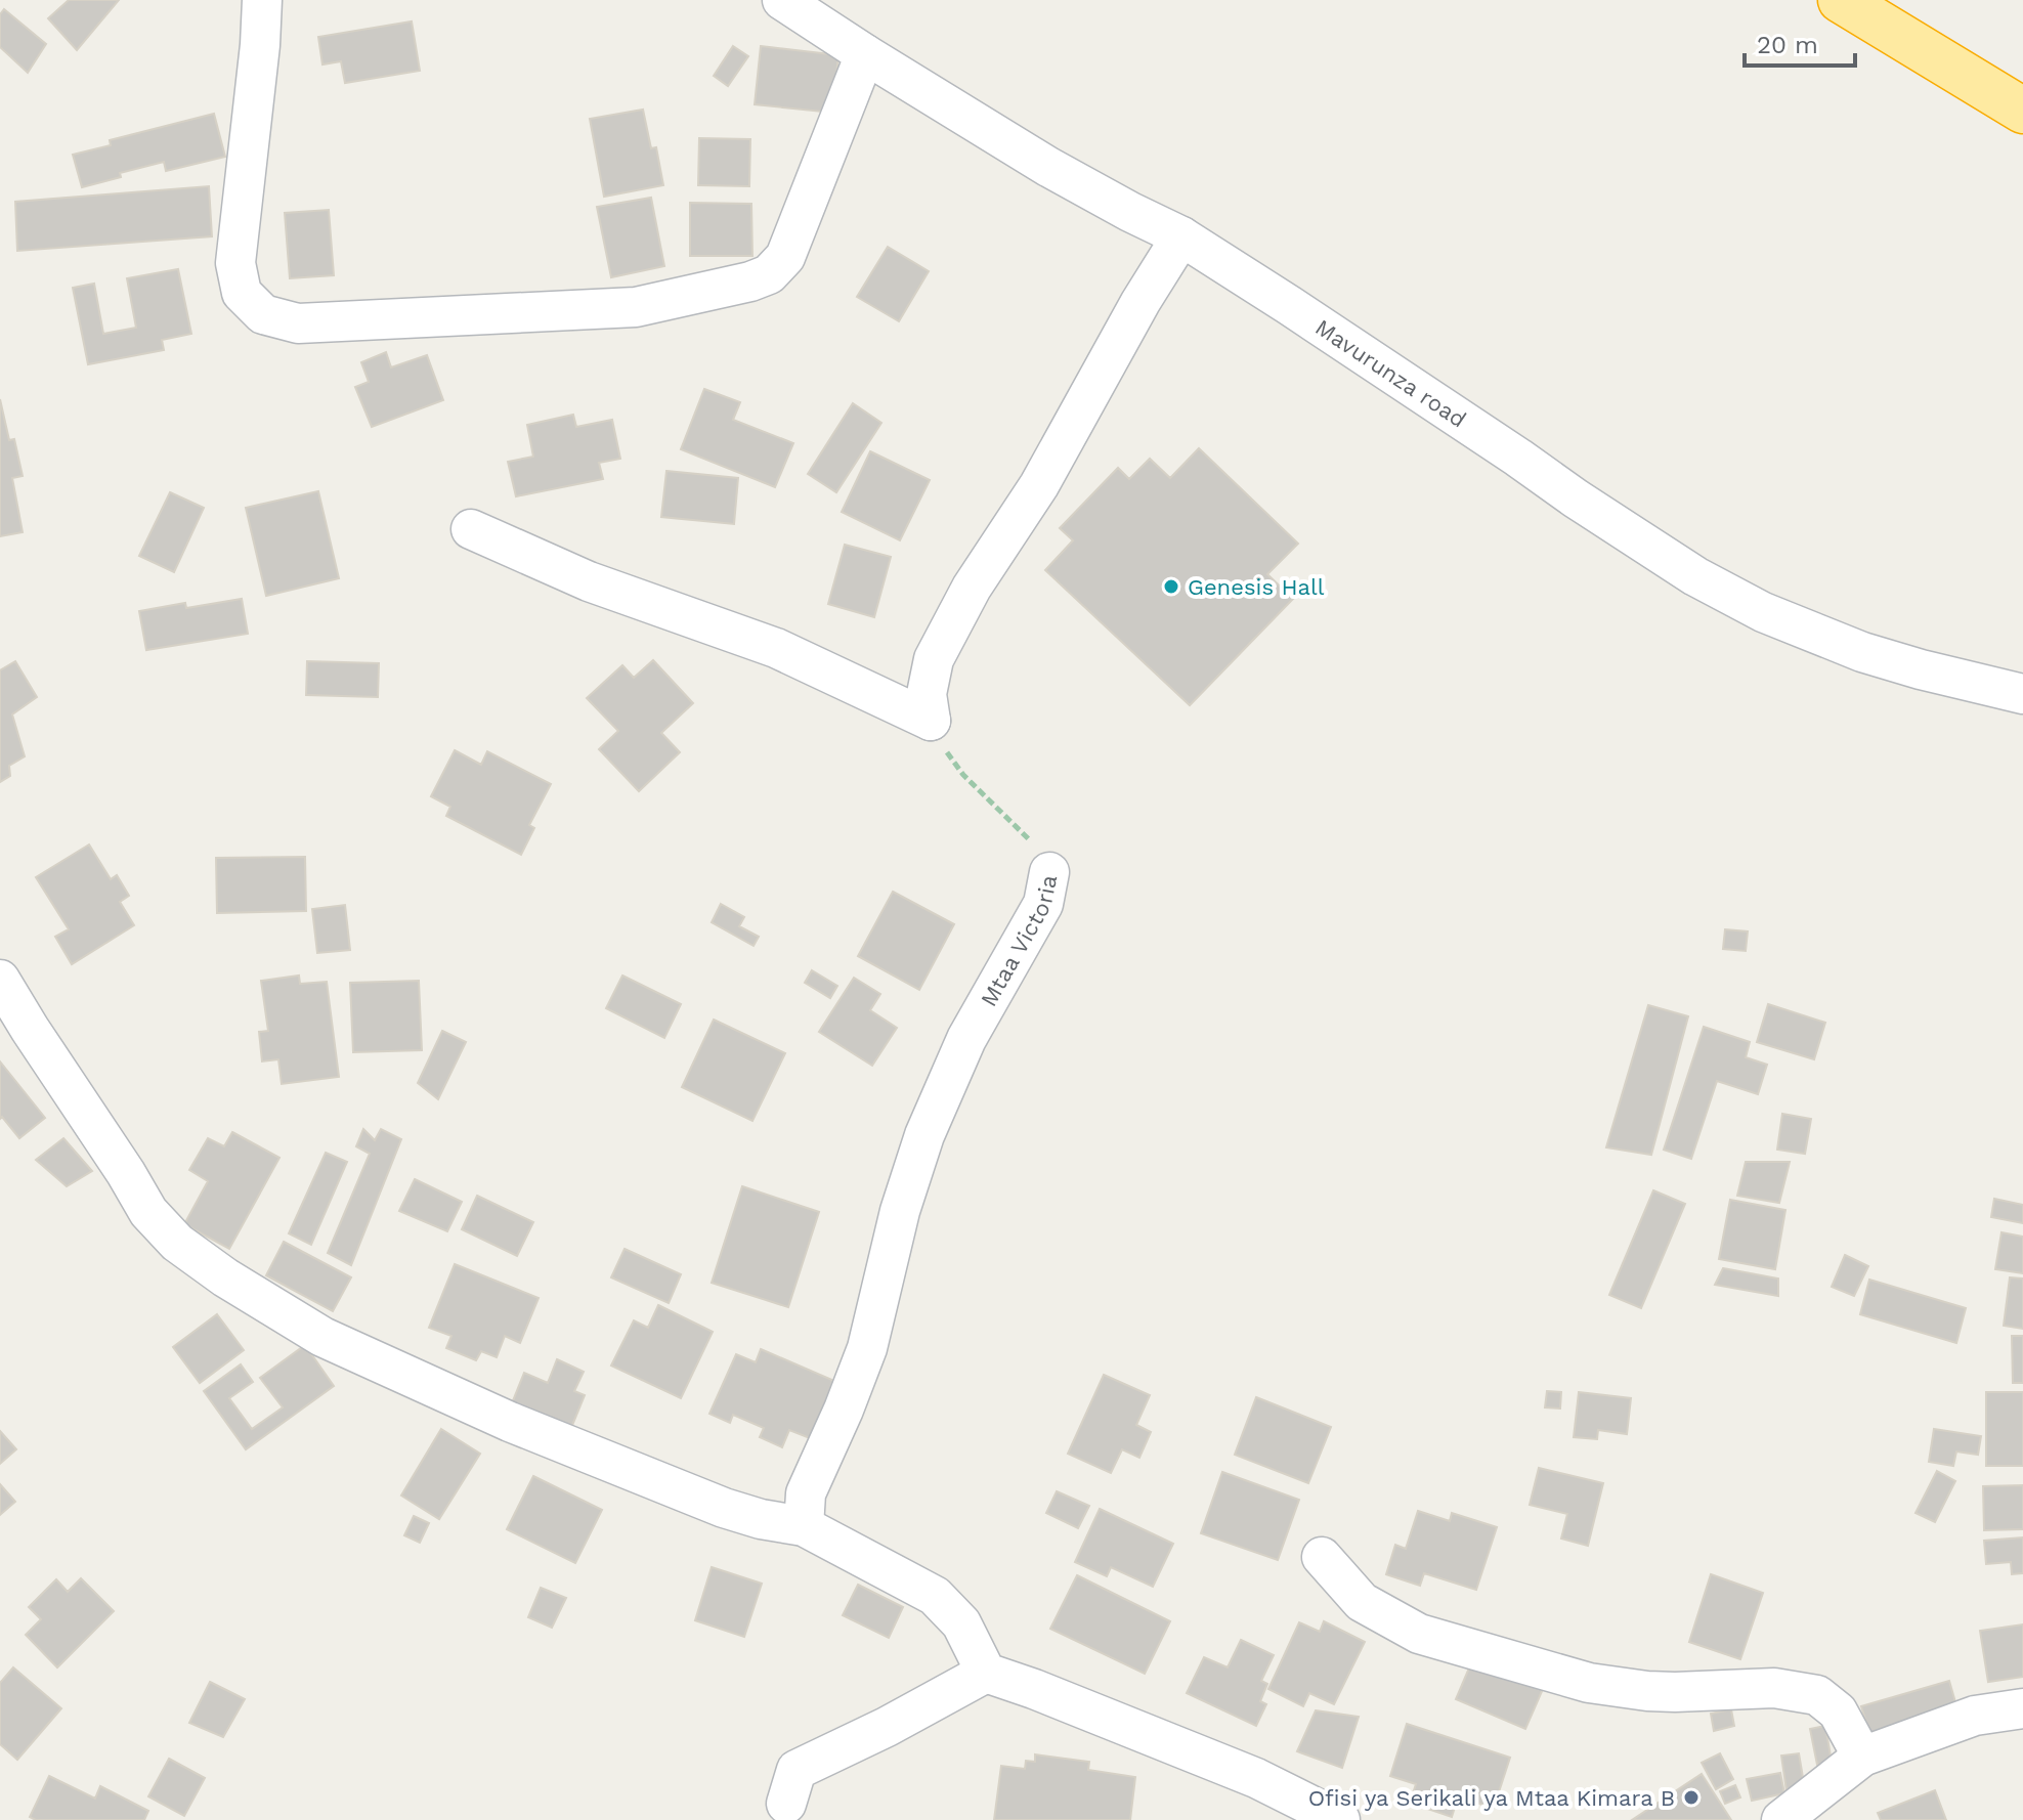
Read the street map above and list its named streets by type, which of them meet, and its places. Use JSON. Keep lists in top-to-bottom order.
{
  "streets": {
    "street": ["Mavurunza road", "Mtaa Victoria"]
  },
  "places": ["Genesis Hall", "Ofisi ya Serikali ya Mtaa Kimara B"],
  "scale_bar": "20 m"
}
